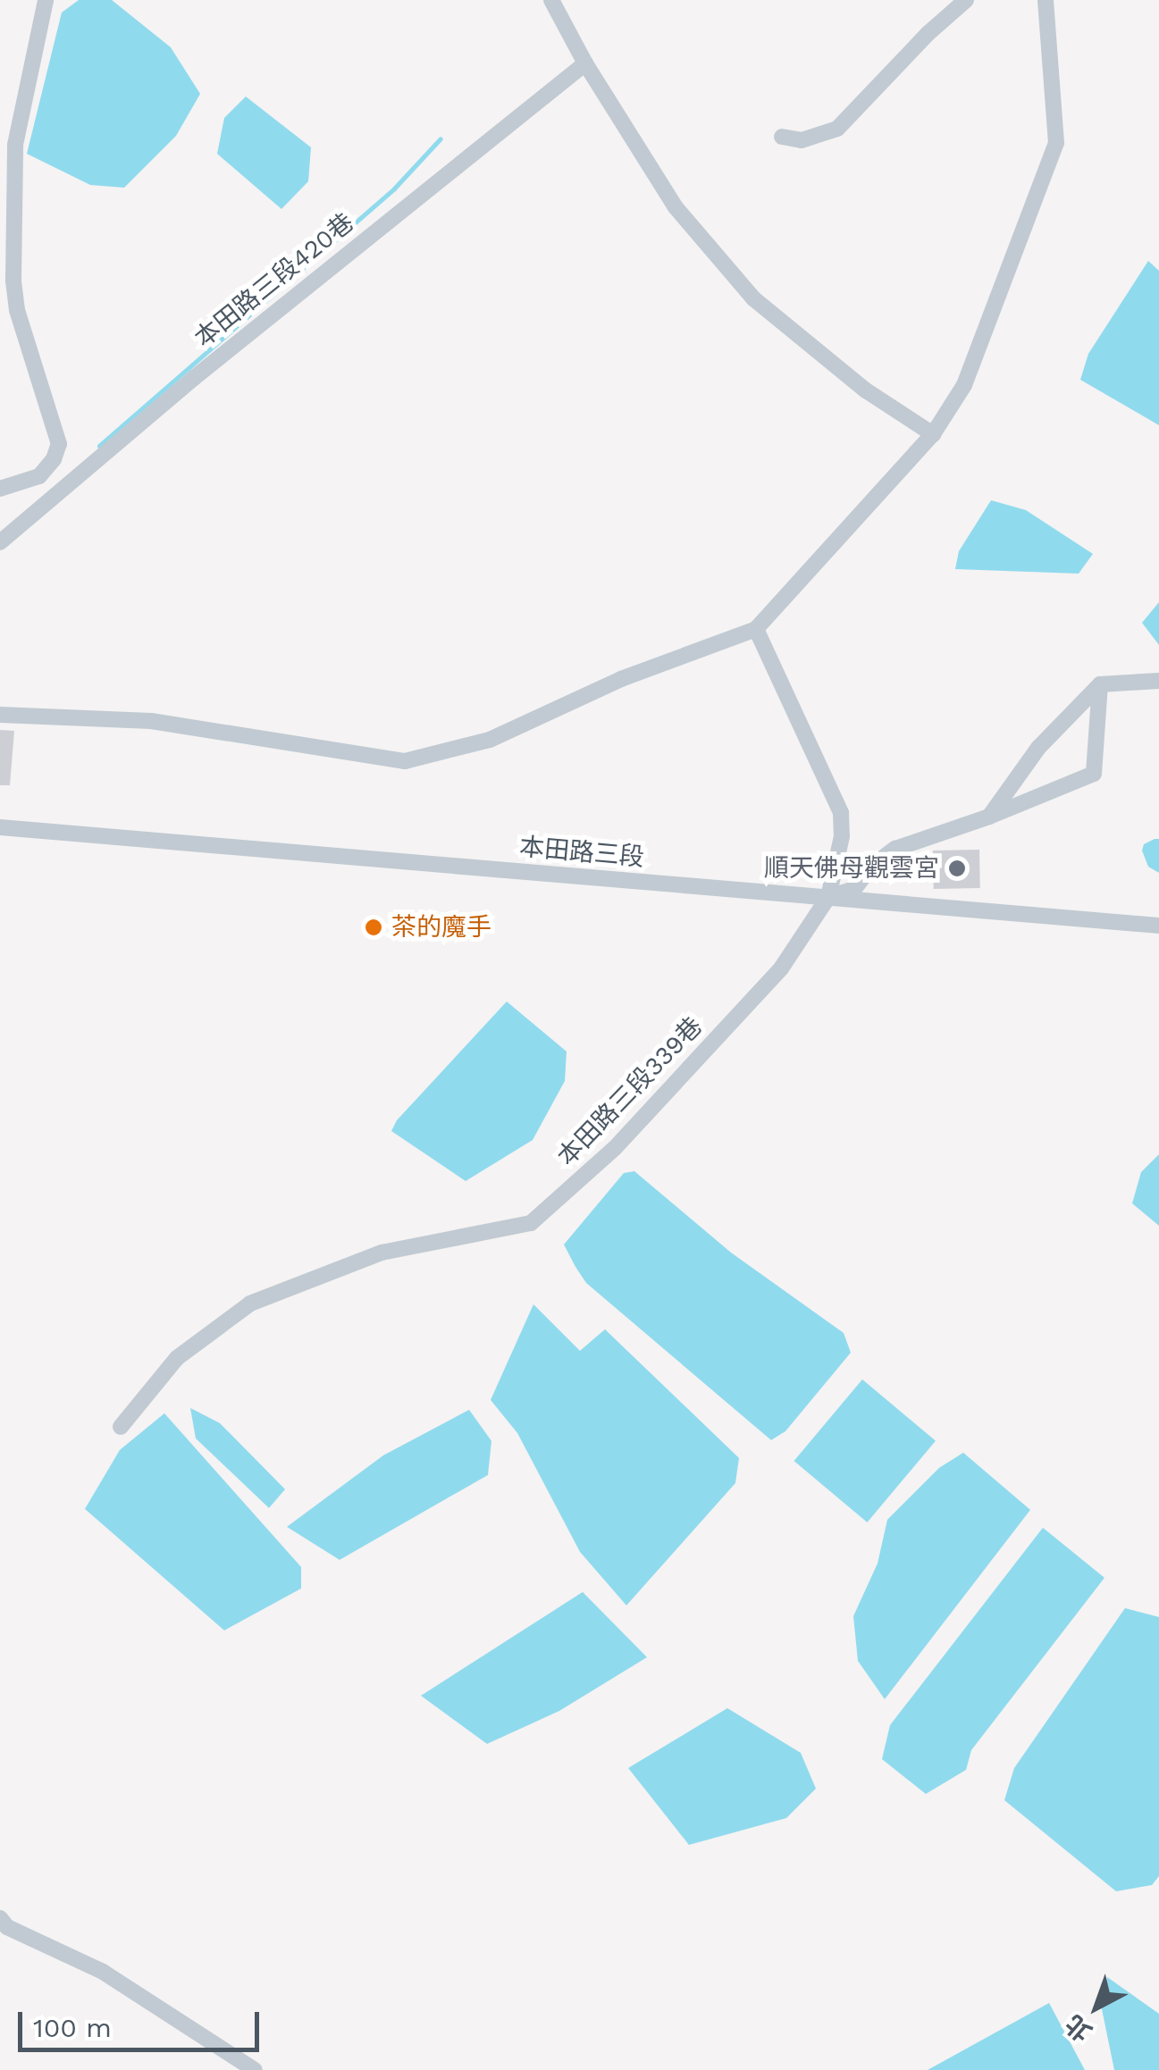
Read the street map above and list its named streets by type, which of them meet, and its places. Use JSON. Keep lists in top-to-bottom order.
{
  "streets": {
    "street": ["本田路三段420巷", "本田路三段", "本田路三段339巷"]
  },
  "crossings": [
    ["本田路三段", "本田路三段339巷"]
  ],
  "places": ["順天佛母觀雲宮", "茶的魔手"],
  "scale_bar": "100 m",
  "north": "bottom left"
}
